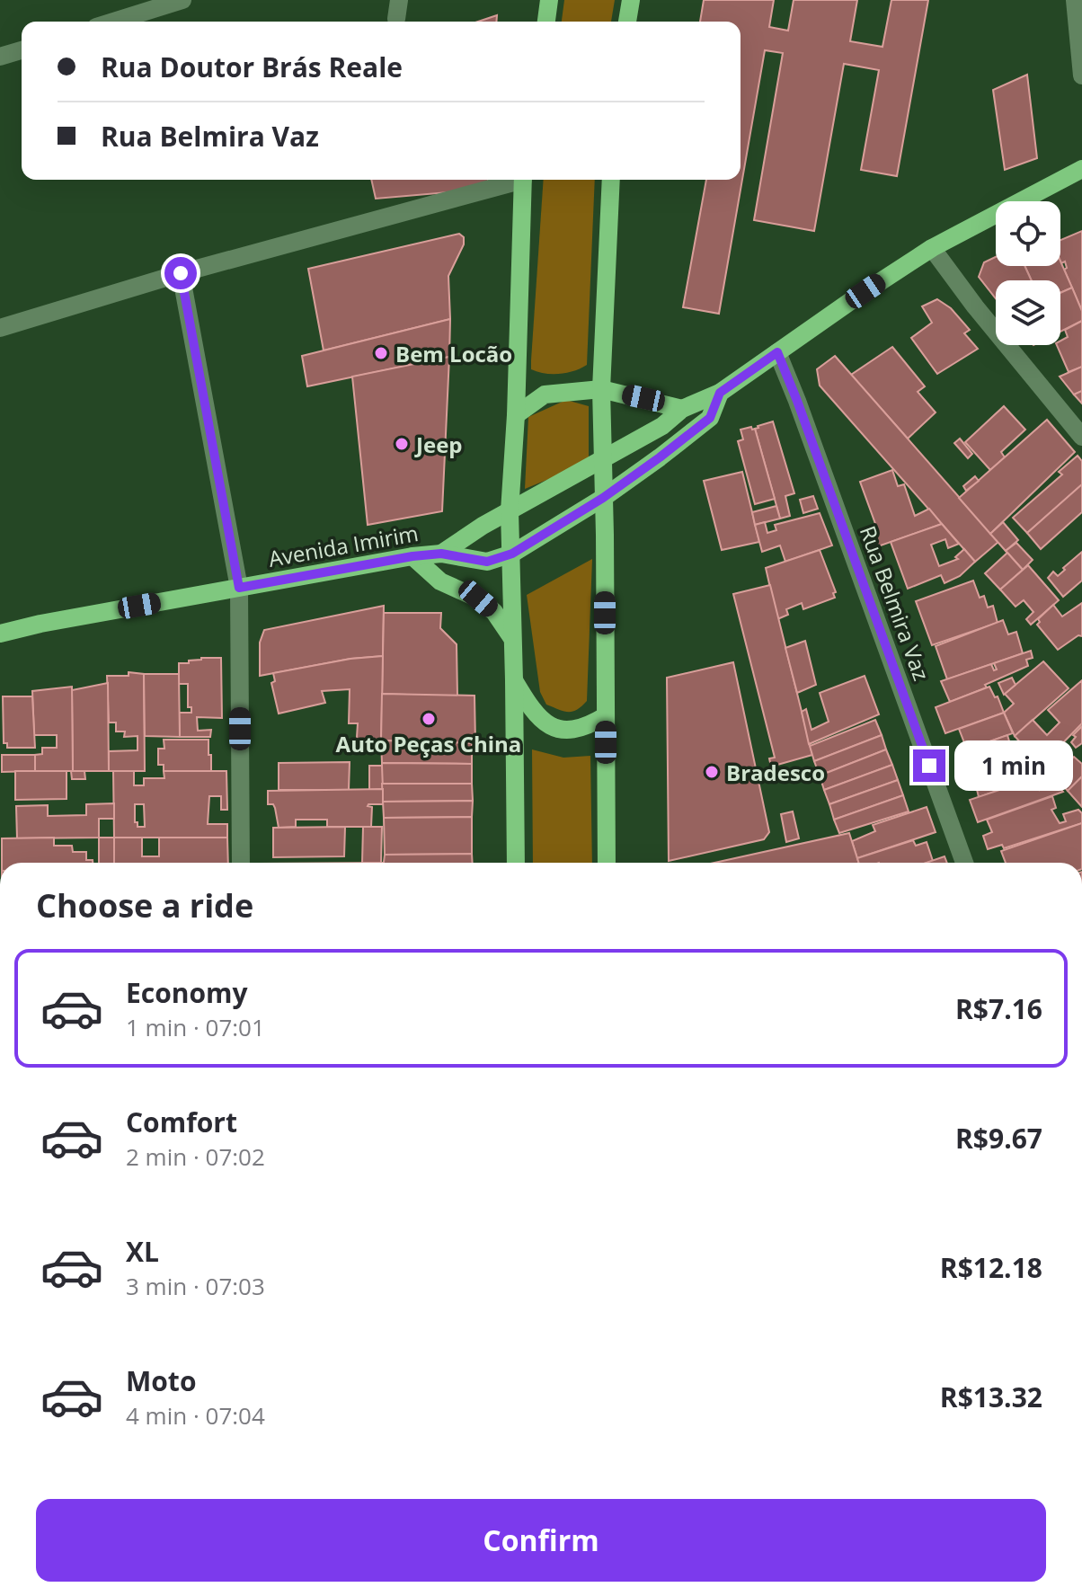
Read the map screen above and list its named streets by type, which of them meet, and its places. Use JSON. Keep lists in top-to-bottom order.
{
  "streets": {
    "main road": ["Avenida Imirim"],
    "street": ["Rua Belmira Vaz"]
  },
  "crossings": [
    ["Avenida Imirim", "Rua Belmira Vaz"]
  ],
  "places": [
    "Bem Locão",
    "Jeep",
    "Auto Peças China",
    "Bradesco"
  ],
  "page": {
    "banner": ["Rua Doutor Brás Reale", "Rua Belmira Vaz"],
    "bubble": "1 min",
    "heading": "Choose a ride",
    "list": [
      {
        "name": "Economy",
        "note": "1 min · 07:01",
        "value": "R$7.16"
      },
      {
        "name": "Comfort",
        "note": "2 min · 07:02",
        "value": "R$9.67"
      },
      {
        "name": "XL",
        "note": "3 min · 07:03",
        "value": "R$12.18"
      },
      {
        "name": "Moto",
        "note": "4 min · 07:04",
        "value": "R$13.32"
      }
    ],
    "buttons": "Confirm"
  }
}
